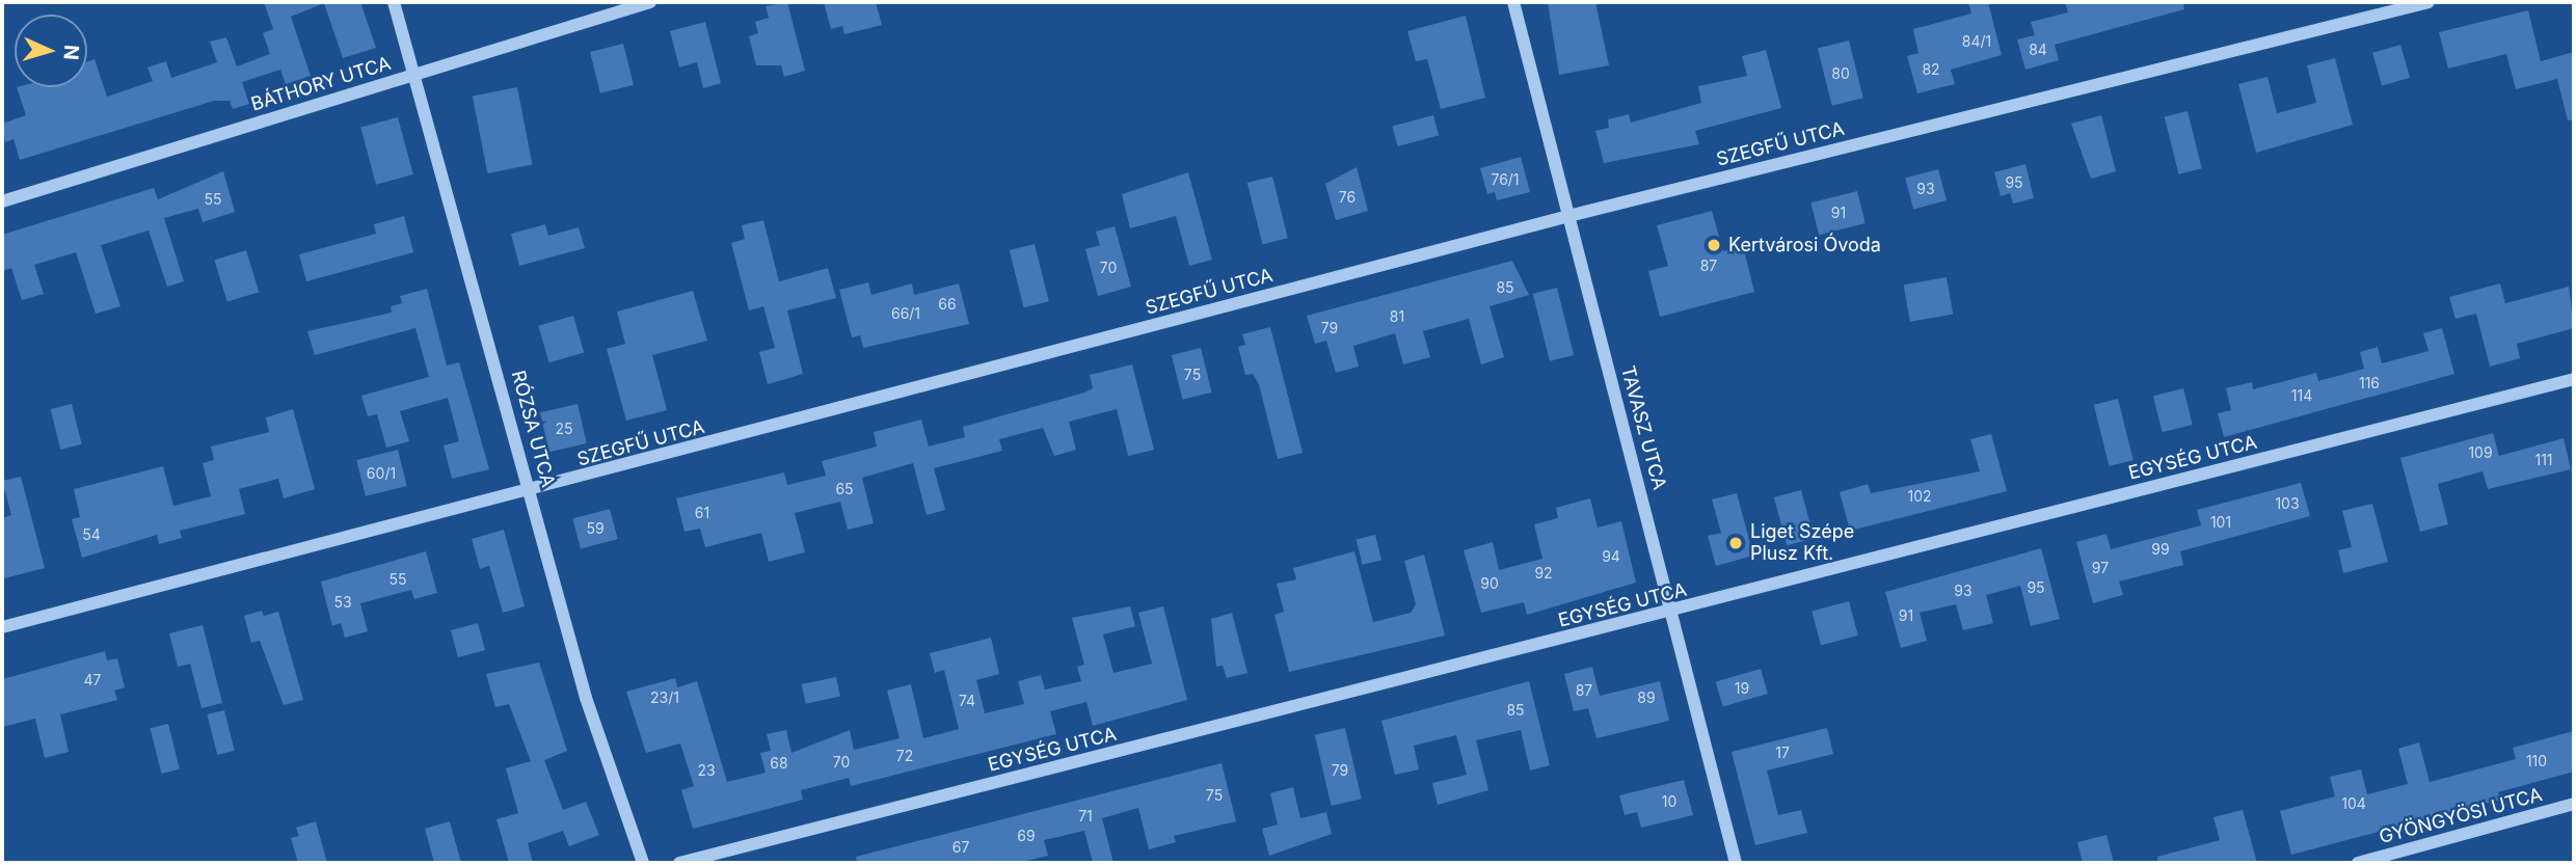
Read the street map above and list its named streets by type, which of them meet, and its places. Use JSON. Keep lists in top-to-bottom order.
{
  "streets": {
    "street": [
      "BÁTHORY UTCA",
      "SZEGFŰ UTCA",
      "TAVASZ UTCA",
      "RÓZSA UTCA",
      "EGYSÉG UTCA",
      "GYÖNGYÖSI UTCA"
    ]
  },
  "crossings": [
    ["BÁTHORY UTCA", "RÓZSA UTCA"],
    ["SZEGFŰ UTCA", "TAVASZ UTCA"],
    ["SZEGFŰ UTCA", "RÓZSA UTCA"],
    ["TAVASZ UTCA", "EGYSÉG UTCA"]
  ],
  "places": ["Kertvárosi Óvoda", "Liget Szépe Plusz Kft."],
  "house_numbers": [
    "84/1",
    "84",
    "82",
    "80",
    "76/1",
    "95",
    "93",
    "76",
    "55",
    "91",
    "87",
    "70",
    "85",
    "66",
    "66/1",
    "81",
    "79",
    "75",
    "116",
    "114",
    "25",
    "109",
    "111",
    "60/1",
    "65",
    "102",
    "103",
    "61",
    "101",
    "59",
    "54",
    "99",
    "94",
    "97",
    "92",
    "55",
    "90",
    "95",
    "93",
    "53",
    "91",
    "47",
    "19",
    "87",
    "23/1",
    "89",
    "74",
    "85",
    "17",
    "72",
    "110",
    "70",
    "68",
    "23",
    "79",
    "75",
    "10",
    "104",
    "71",
    "69",
    "67"
  ],
  "north": "right"
}
